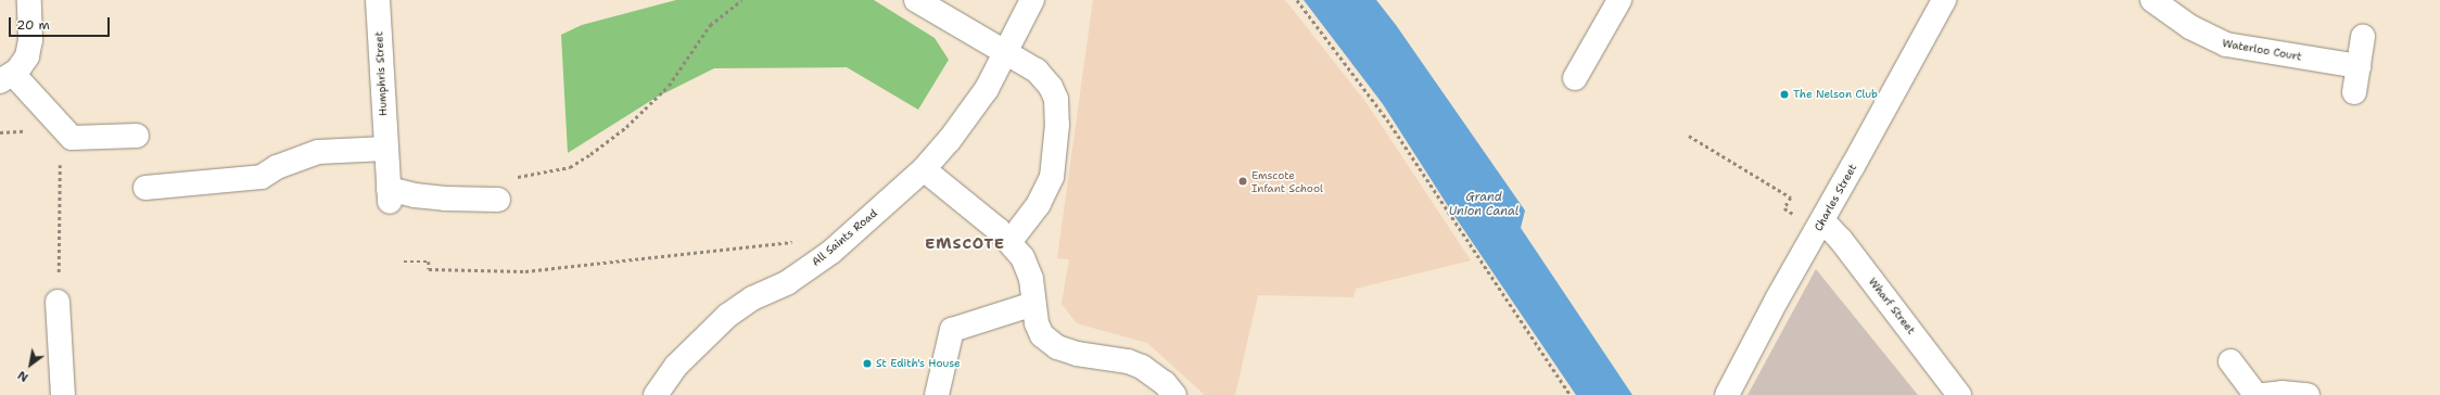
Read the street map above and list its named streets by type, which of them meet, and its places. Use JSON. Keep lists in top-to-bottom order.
{
  "streets": {
    "street": [
      "Waterloo Court",
      "Humphris Street",
      "Charles Street",
      "All Saints Road",
      "Wharf Street"
    ]
  },
  "crossings": [
    ["Charles Street", "Wharf Street"]
  ],
  "districts": ["EMSCOTE"],
  "water": ["Grand Union Canal"],
  "places": ["The Nelson Club", "Emscote Infant School", "St Edith's House"],
  "scale_bar": "20 m",
  "north": "bottom left"
}
